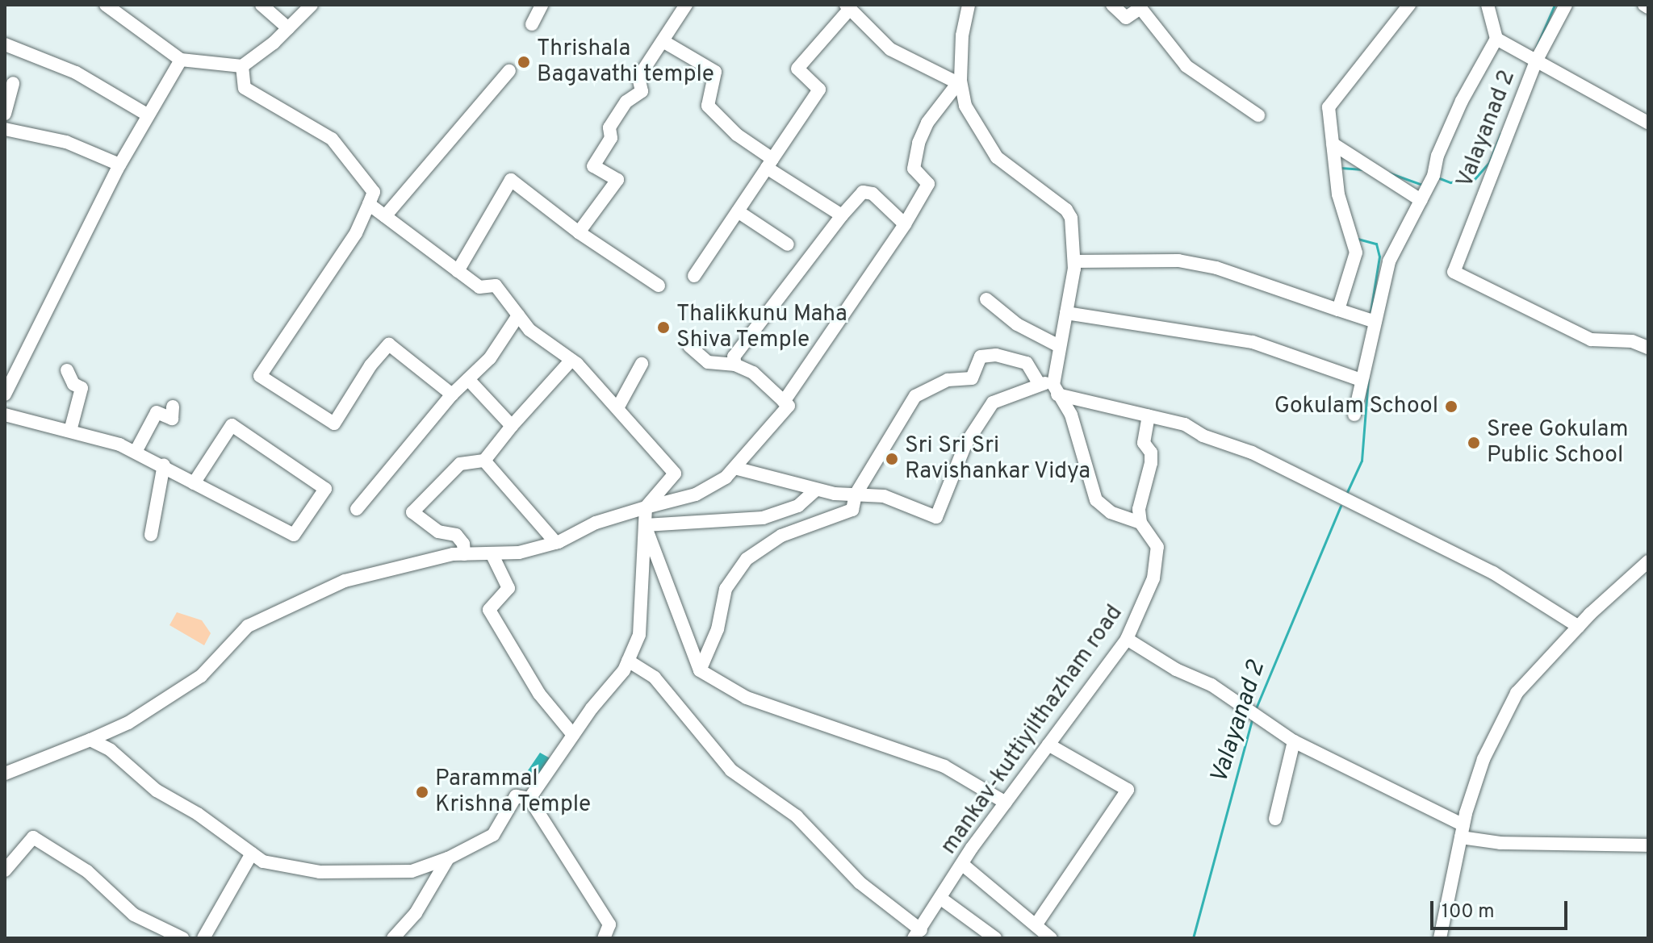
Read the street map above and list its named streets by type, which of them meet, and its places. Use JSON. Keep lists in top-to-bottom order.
{
  "streets": {
    "street": ["Valayanad 2", "mankav-kuttiyilthazham road"]
  },
  "water": ["Valayanad 2"],
  "places": [
    "Thrishala Bagavathi temple",
    "Thalikkunu Maha Shiva Temple",
    "Gokulam School",
    "Sree Gokulam Public School",
    "Sri Sri Sri Ravishankar Vidya",
    "Parammal Krishna Temple"
  ],
  "scale_bar": "100 m"
}
